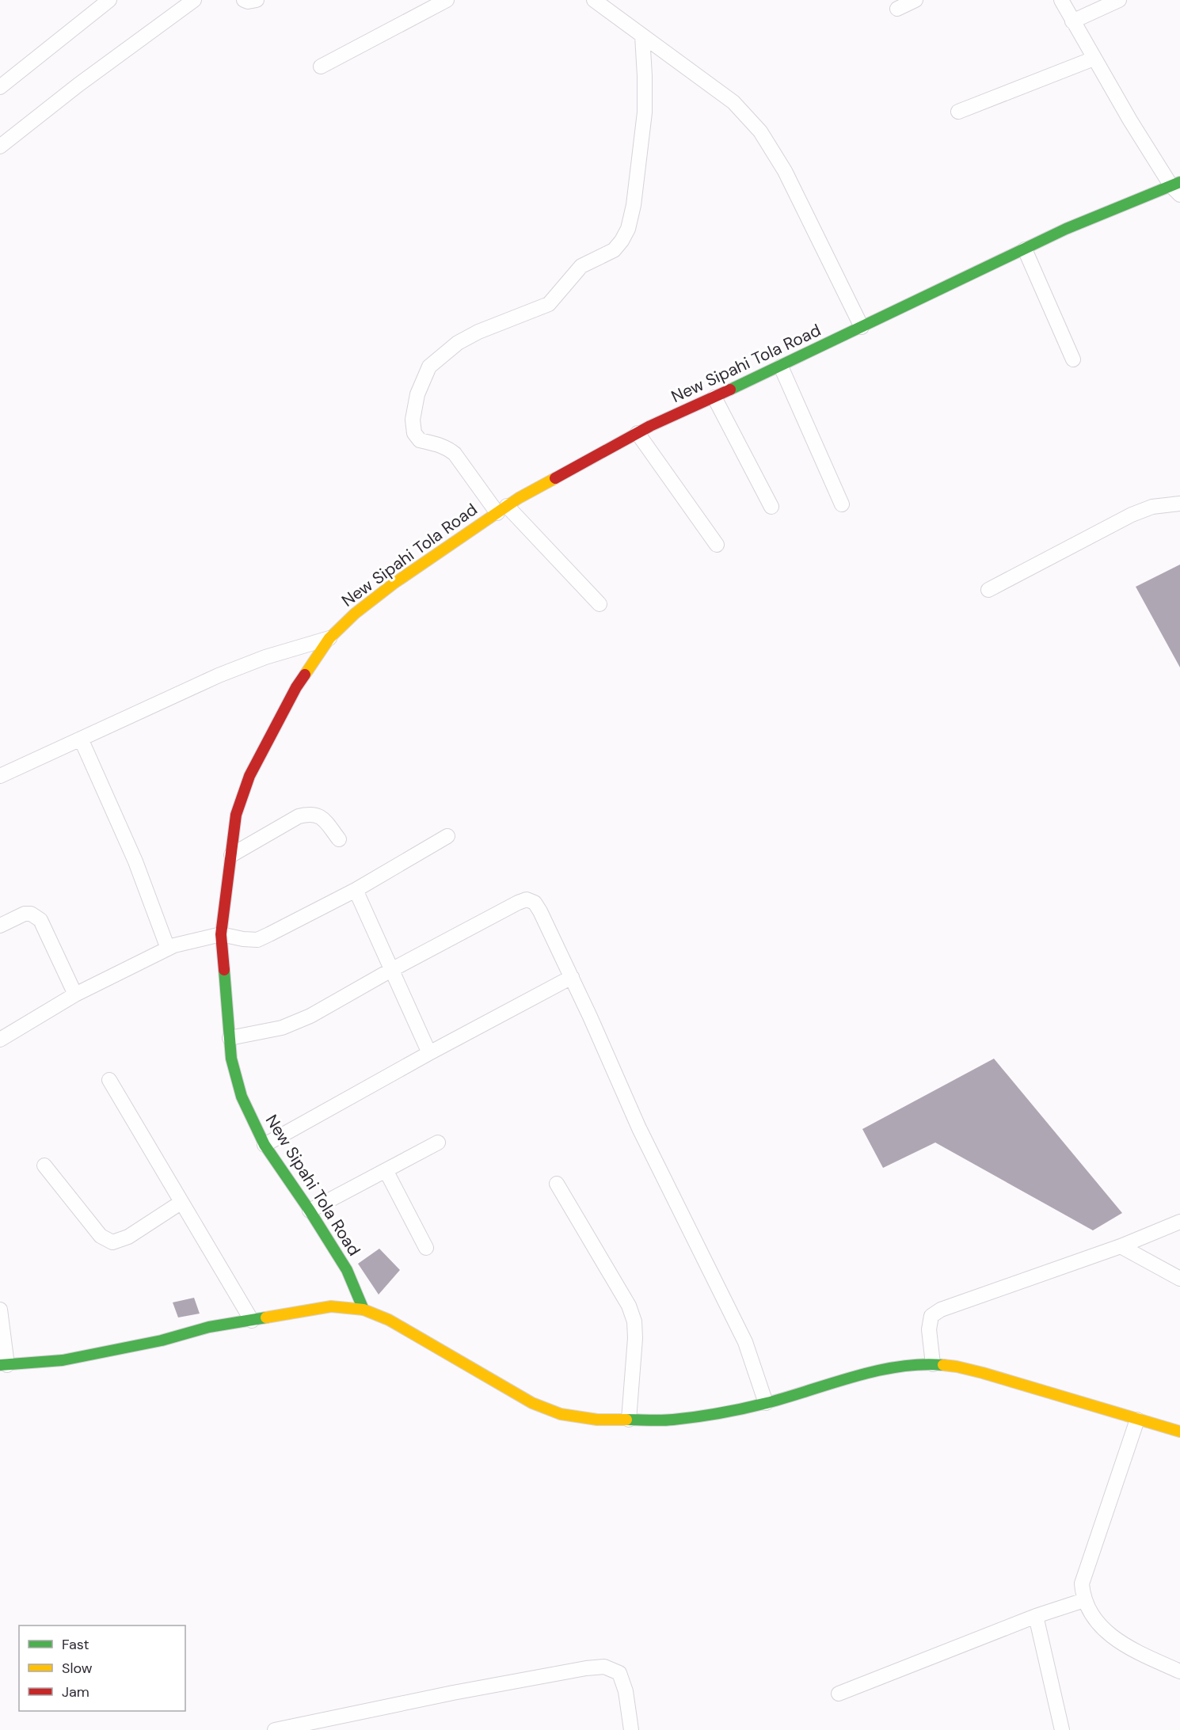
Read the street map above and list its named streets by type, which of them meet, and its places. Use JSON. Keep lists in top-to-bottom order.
{
  "streets": {
    "street": ["New Sipahi Tola Road"]
  },
  "legend": ["Fast", "Slow", "Jam"]
}
